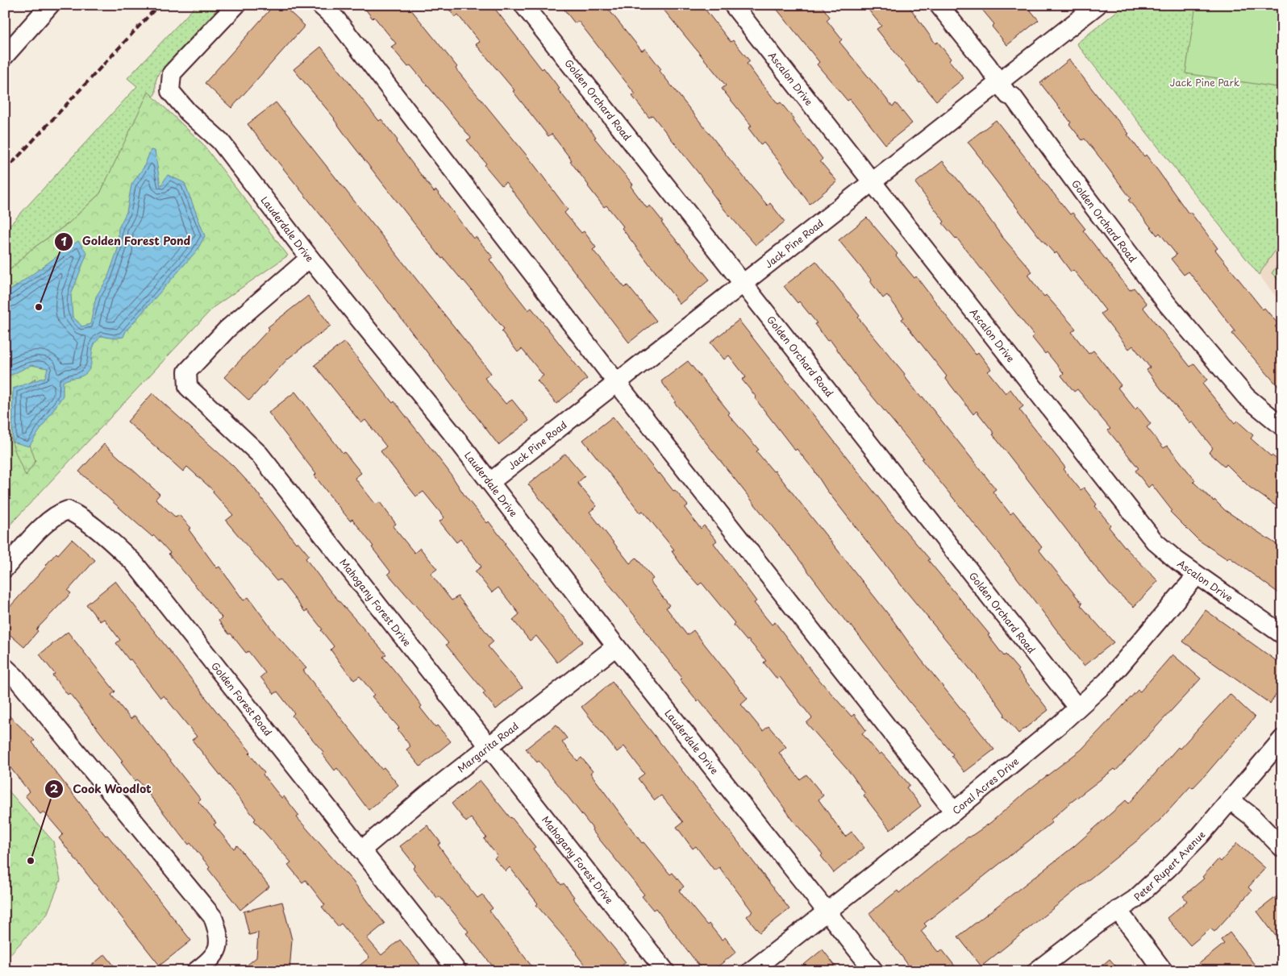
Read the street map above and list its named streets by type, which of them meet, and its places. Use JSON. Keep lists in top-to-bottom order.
{
  "streets": {
    "street": [
      "Ascalon Drive",
      "Golden Orchard Road",
      "Lauderdale Drive",
      "Jack Pine Road",
      "Mahogany Forest Drive",
      "Golden Forest Road",
      "Margarita Road",
      "Coral Acres Drive",
      "Peter Rupert Avenue"
    ]
  },
  "crossings": [
    ["Ascalon Drive", "Jack Pine Road"],
    ["Ascalon Drive", "Coral Acres Drive"],
    ["Golden Orchard Road", "Jack Pine Road"],
    ["Golden Orchard Road", "Coral Acres Drive"],
    ["Lauderdale Drive", "Jack Pine Road"],
    ["Lauderdale Drive", "Mahogany Forest Drive"],
    ["Lauderdale Drive", "Margarita Road"],
    ["Lauderdale Drive", "Coral Acres Drive"],
    ["Mahogany Forest Drive", "Margarita Road"],
    ["Golden Forest Road", "Margarita Road"]
  ],
  "parks": ["Jack Pine Park"],
  "places": ["Golden Forest Pond", "Cook Woodlot"]
}
